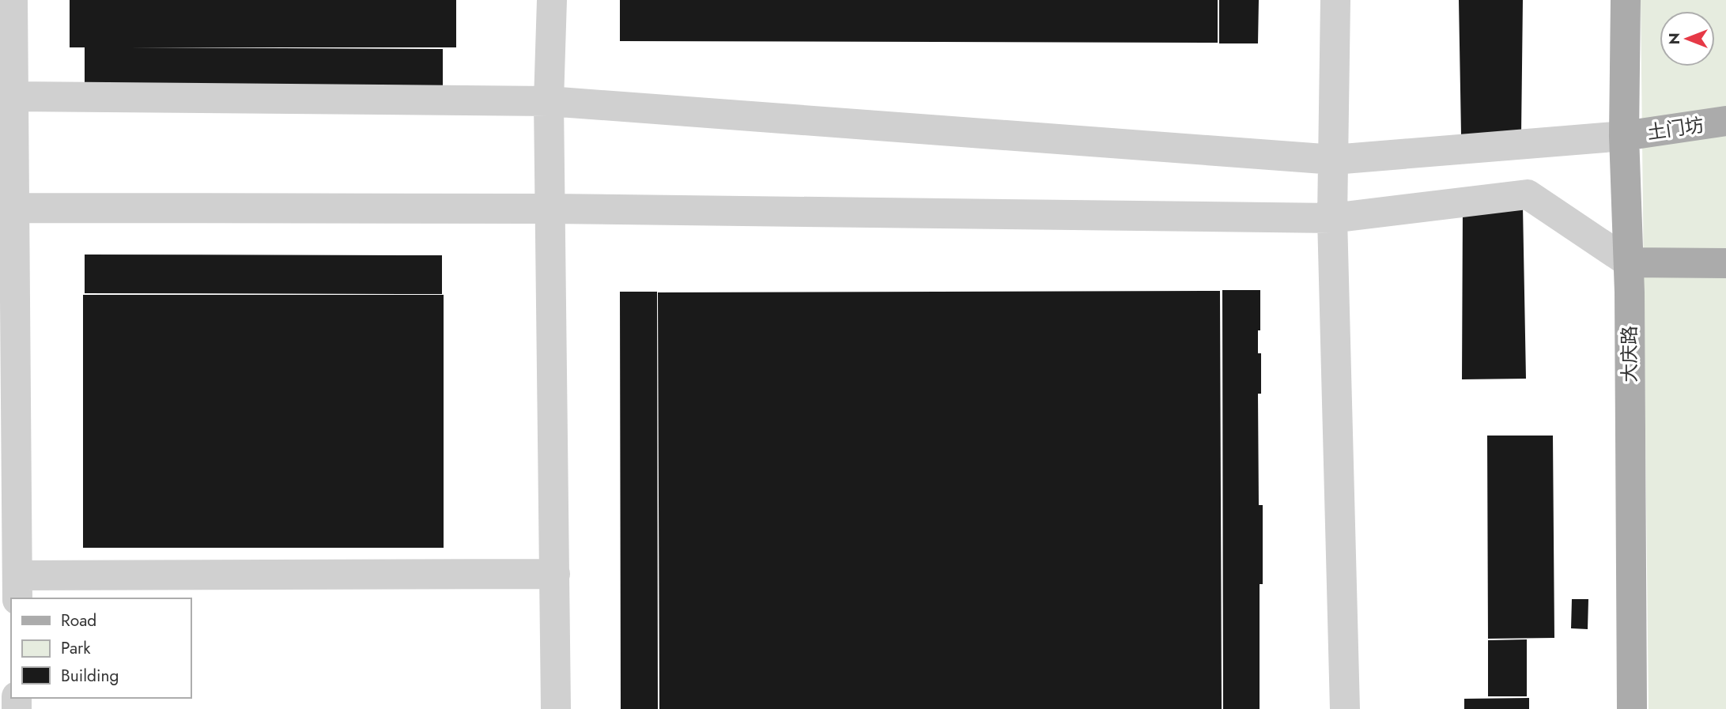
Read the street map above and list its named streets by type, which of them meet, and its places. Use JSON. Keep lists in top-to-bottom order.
{
  "streets": {
    "main road": ["土门坊", "大庆路"]
  },
  "crossings": [
    ["土门坊", "大庆路"]
  ],
  "legend": ["Road", "Park", "Building"],
  "north": "left"
}
